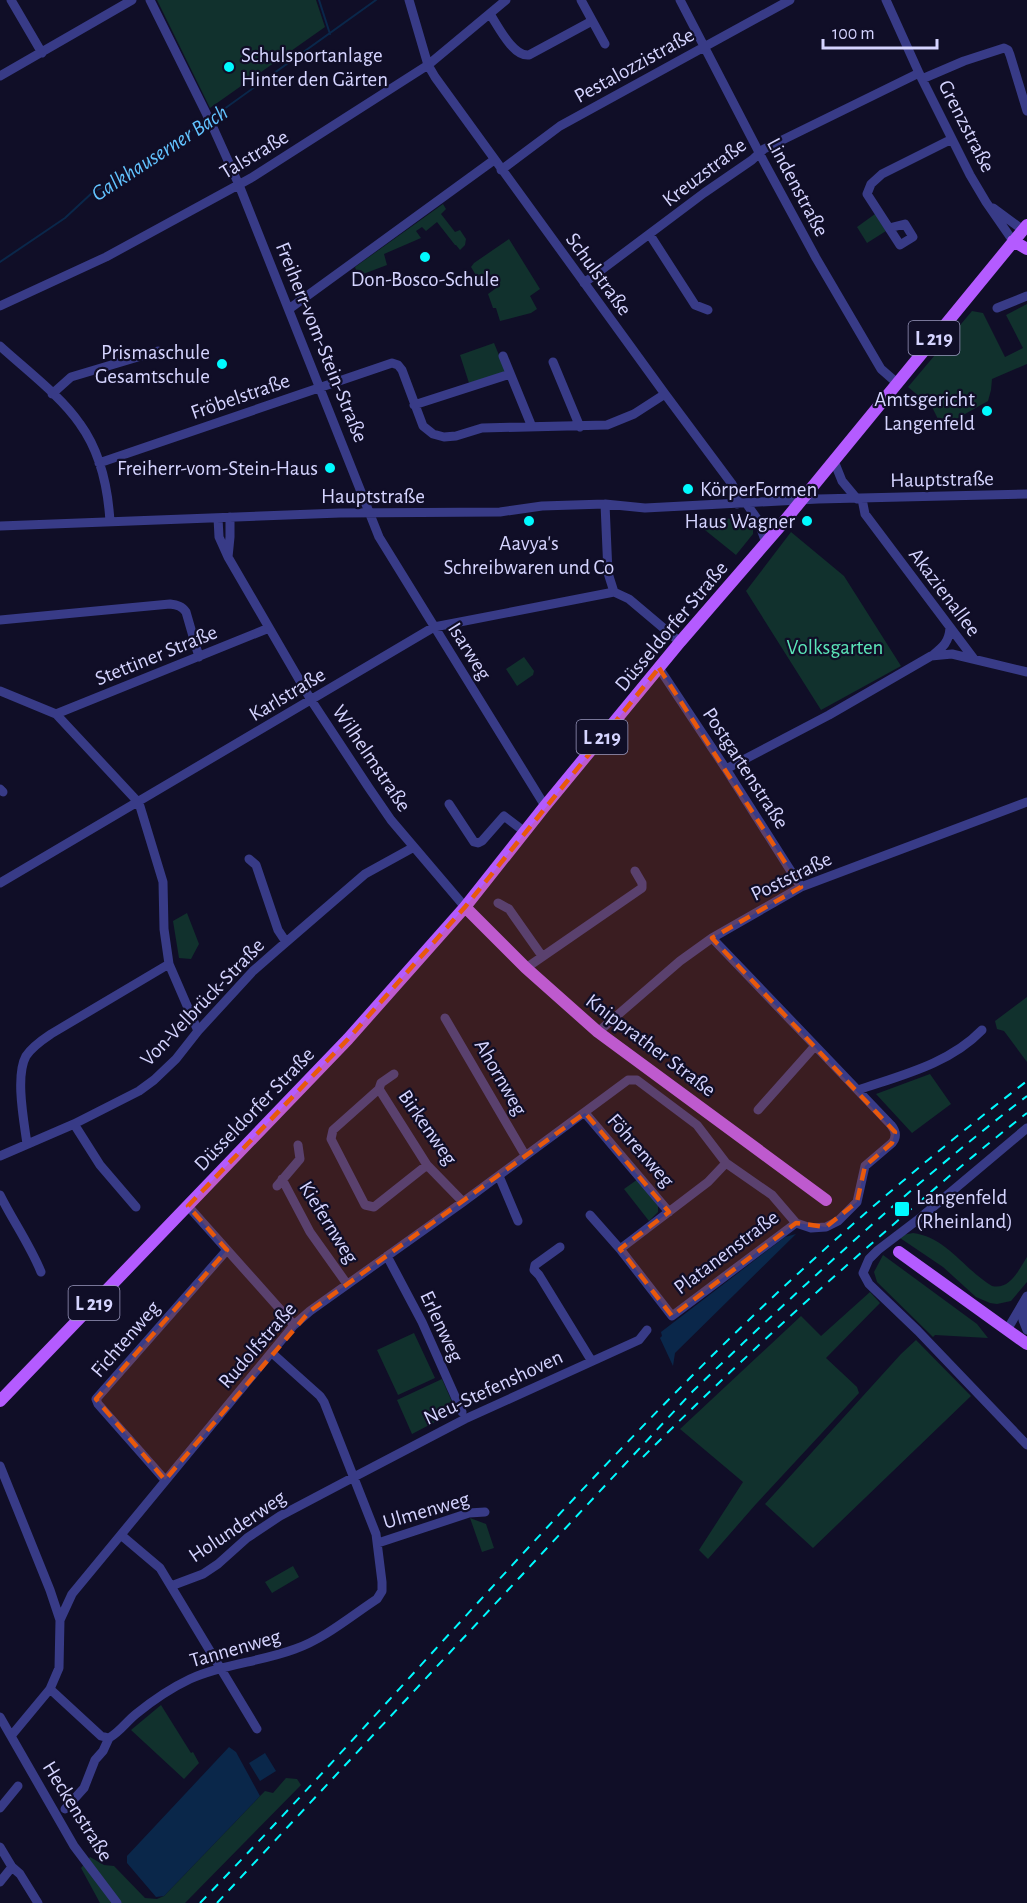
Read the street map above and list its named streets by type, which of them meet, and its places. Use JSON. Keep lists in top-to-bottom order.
{
  "streets": {
    "main road": ["L 219", "Düsseldorfer Straße", "Knipprather Straße"],
    "street": [
      "Pestalozzistraße",
      "Grenzstraße",
      "Talstraße",
      "Kreuzstraße",
      "Lindenstraße",
      "Schulstraße",
      "Freiherr-vom-Stein-Straße",
      "Fröbelstraße",
      "Hauptstraße",
      "Akazienallee",
      "Isarweg",
      "Stettiner Straße",
      "Karlstraße",
      "Wilhelmstraße",
      "Postgartenstraße",
      "Poststraße",
      "Von-Velbrück-Straße",
      "Ahornweg",
      "Birkenweg",
      "Föhrenweg",
      "Kiefernweg",
      "Platanenstraße",
      "Erlenweg",
      "Fichtenweg",
      "Rudolfstraße",
      "Neu-Stefenshoven",
      "Ulmenweg",
      "Holunderweg",
      "Tannenweg",
      "Heckenstraße"
    ]
  },
  "crossings": [
    ["Pestalozzistraße", "Lindenstraße"],
    ["Pestalozzistraße", "Schulstraße"],
    ["Grenzstraße", "Kreuzstraße"],
    ["Grenzstraße", "L 219"],
    ["Talstraße", "Schulstraße"],
    ["Talstraße", "Freiherr-vom-Stein-Straße"],
    ["Kreuzstraße", "Lindenstraße"],
    ["Kreuzstraße", "Schulstraße"],
    ["Lindenstraße", "L 219"],
    ["Schulstraße", "Hauptstraße"],
    ["L 219", "Hauptstraße"],
    ["L 219", "Düsseldorfer Straße"],
    ["Freiherr-vom-Stein-Straße", "Fröbelstraße"],
    ["Freiherr-vom-Stein-Straße", "Hauptstraße"],
    ["Freiherr-vom-Stein-Straße", "Isarweg"],
    ["Hauptstraße", "Akazienallee"],
    ["Hauptstraße", "Düsseldorfer Straße"],
    ["Hauptstraße", "Isarweg"],
    ["Hauptstraße", "Wilhelmstraße"],
    ["Düsseldorfer Straße", "Isarweg"],
    ["Düsseldorfer Straße", "Wilhelmstraße"],
    ["Düsseldorfer Straße", "Postgartenstraße"],
    ["Düsseldorfer Straße", "Knipprather Straße"],
    ["Isarweg", "Karlstraße"],
    ["Stettiner Straße", "Wilhelmstraße"],
    ["Karlstraße", "Wilhelmstraße"],
    ["Wilhelmstraße", "Von-Velbrück-Straße"],
    ["Wilhelmstraße", "Knipprather Straße"],
    ["Postgartenstraße", "Poststraße"],
    ["Poststraße", "Knipprather Straße"],
    ["Ahornweg", "Rudolfstraße"],
    ["Birkenweg", "Rudolfstraße"],
    ["Föhrenweg", "Platanenstraße"],
    ["Kiefernweg", "Rudolfstraße"],
    ["Platanenstraße", "Rudolfstraße"],
    ["Erlenweg", "Rudolfstraße"],
    ["Fichtenweg", "Rudolfstraße"],
    ["Neu-Stefenshoven", "Holunderweg"],
    ["Ulmenweg", "Tannenweg"]
  ],
  "water": ["Galkhauserner Bach"],
  "parks": ["Volksgarten"],
  "places": {
    "other": [
      "Schulsportanlage Hinter den Gärten",
      "Don-Bosco-Schule",
      "Prismaschule Gesamtschule",
      "Amtsgericht Langenfeld",
      "Freiherr-vom-Stein-Haus",
      "KörperFormen",
      "Aavya's Schreibwaren und Co",
      "Haus Wagner"
    ],
    "transit": ["Langenfeld (Rheinland)"]
  },
  "scale_bar": "100 m"
}
